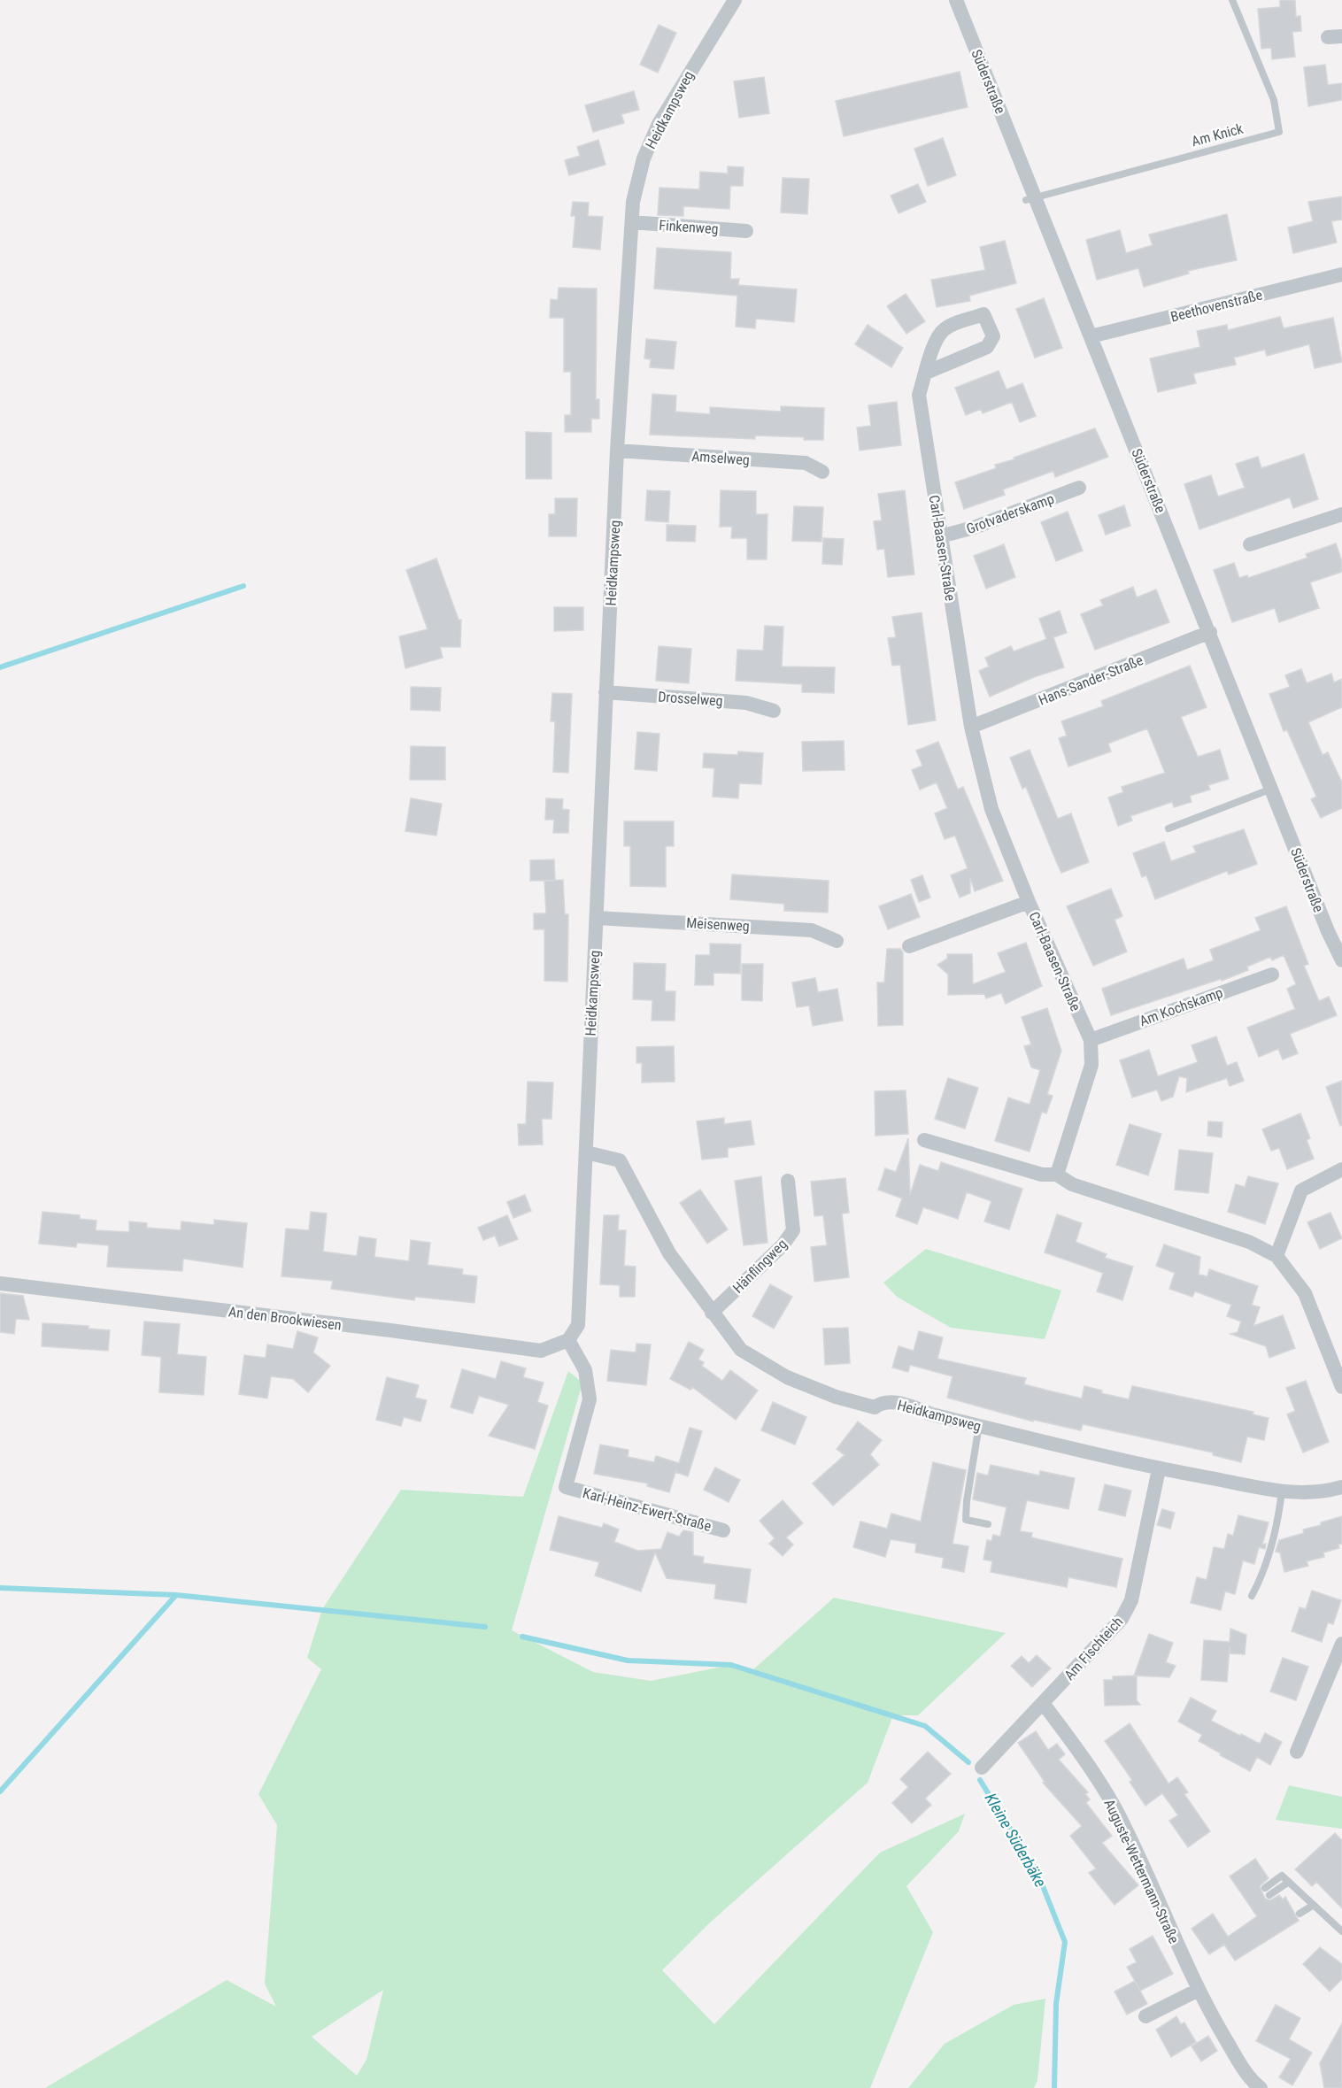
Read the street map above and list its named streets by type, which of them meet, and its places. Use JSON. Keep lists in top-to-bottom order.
{
  "streets": {
    "street": [
      "Süderstraße",
      "Heidkampsweg",
      "Finkenweg",
      "Beethovenstraße",
      "Amselweg",
      "Grotvaderskamp",
      "Carl-Baasen-Straße",
      "Hans-Sander-Straße",
      "Drosselweg",
      "Meisenweg",
      "Am Kochskamp",
      "Hänflingweg",
      "An den Brookwiesen",
      "Karl-Heinz-Ewert-Straße",
      "Am Fischteich",
      "Auguste-Wettermann-Straße"
    ],
    "lane": ["Am Knick"]
  },
  "crossings": [
    ["Süderstraße", "Am Knick"],
    ["Süderstraße", "Beethovenstraße"],
    ["Süderstraße", "Hans-Sander-Straße"],
    ["Heidkampsweg", "Finkenweg"],
    ["Heidkampsweg", "Amselweg"],
    ["Heidkampsweg", "Drosselweg"],
    ["Heidkampsweg", "Meisenweg"],
    ["Heidkampsweg", "Hänflingweg"],
    ["Heidkampsweg", "An den Brookwiesen"],
    ["Heidkampsweg", "Karl-Heinz-Ewert-Straße"],
    ["Heidkampsweg", "Am Fischteich"],
    ["Grotvaderskamp", "Carl-Baasen-Straße"],
    ["Carl-Baasen-Straße", "Hans-Sander-Straße"],
    ["Carl-Baasen-Straße", "Am Kochskamp"],
    ["An den Brookwiesen", "Karl-Heinz-Ewert-Straße"],
    ["Am Fischteich", "Auguste-Wettermann-Straße"]
  ],
  "water": ["Kleine Süderbäke"]
}
